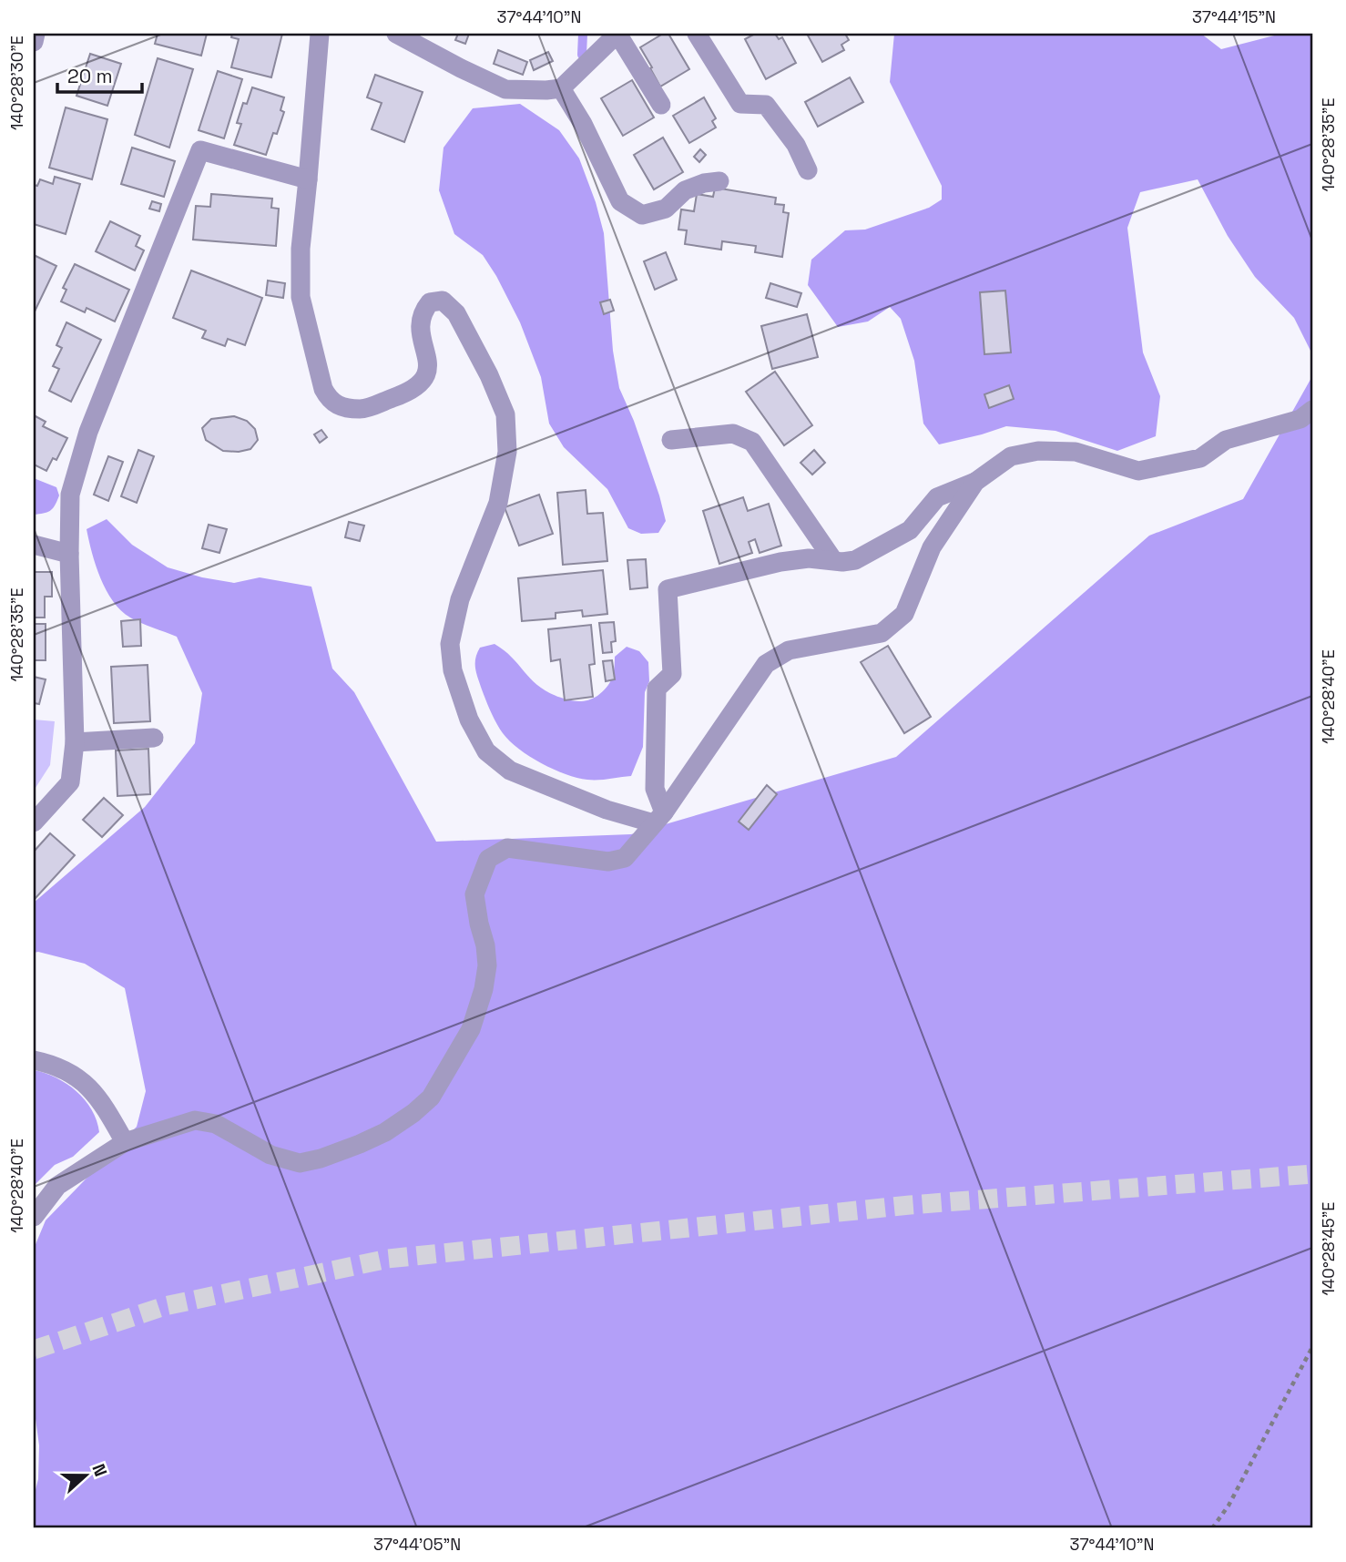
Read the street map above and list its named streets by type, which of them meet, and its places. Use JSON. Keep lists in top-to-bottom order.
{
  "scale_bar": "20 m",
  "north": "right",
  "coordinates": [
    "37°44'10\"N",
    "37°44'15\"N",
    "140°28'30\"E",
    "140°28'35\"E",
    "140°28'40\"E",
    "140°28'45\"E",
    "37°44'05\"N"
  ]
}
